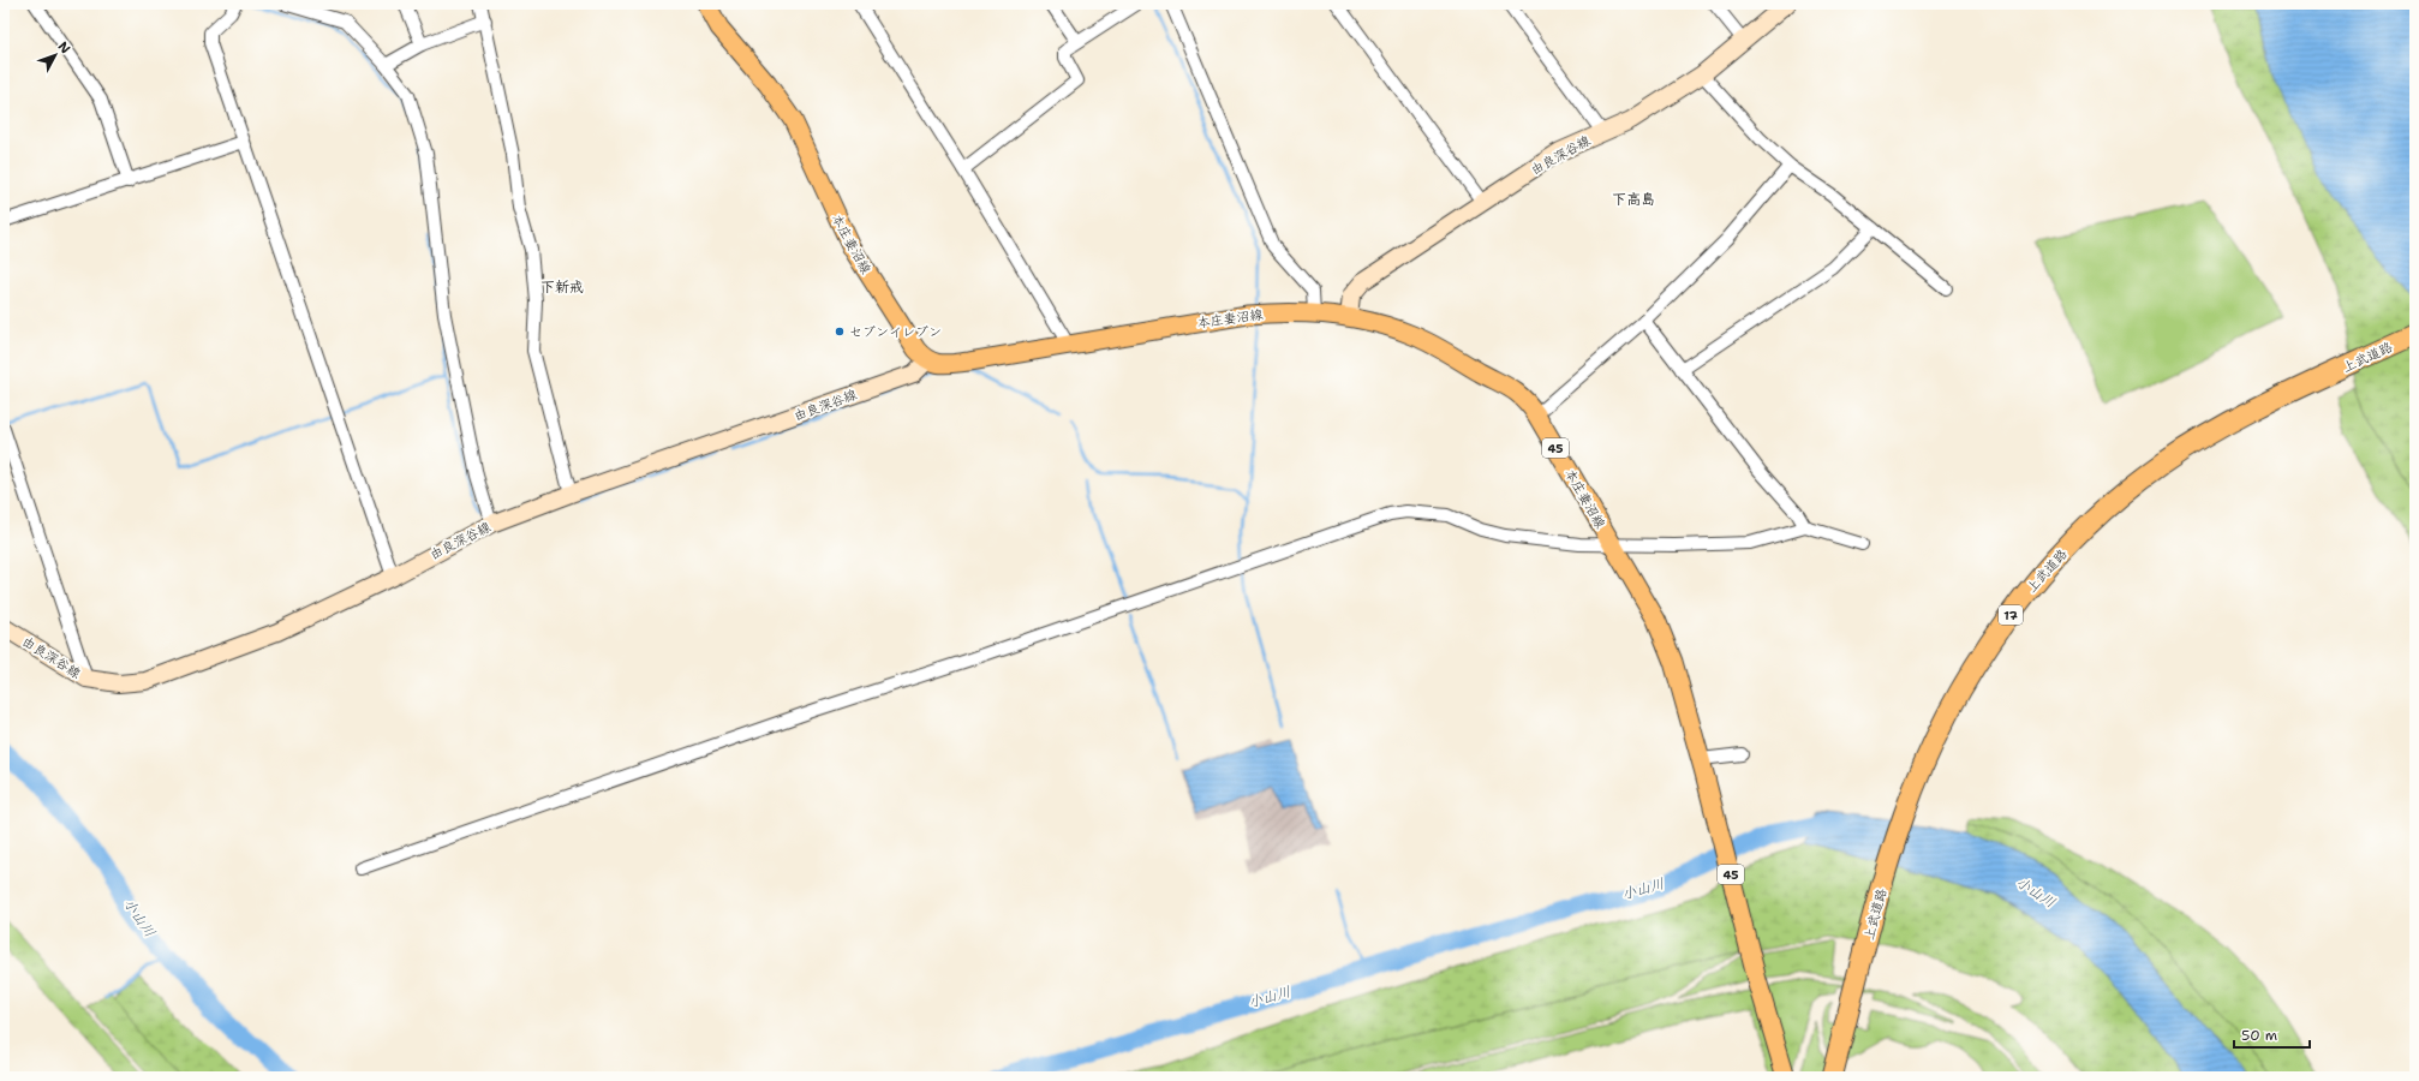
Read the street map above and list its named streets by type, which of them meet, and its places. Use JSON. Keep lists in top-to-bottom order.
{
  "streets": {
    "highway": ["上武道路", "17"],
    "main road": ["由良深谷線", "本庄妻沼線", "45"]
  },
  "crossings": [
    ["由良深谷線", "本庄妻沼線"],
    ["本庄妻沼線", "45"]
  ],
  "districts": ["下高島", "下新戒"],
  "water": ["小山川"],
  "places": ["セブンイレブン"],
  "scale_bar": "50 m",
  "north": "top right"
}
